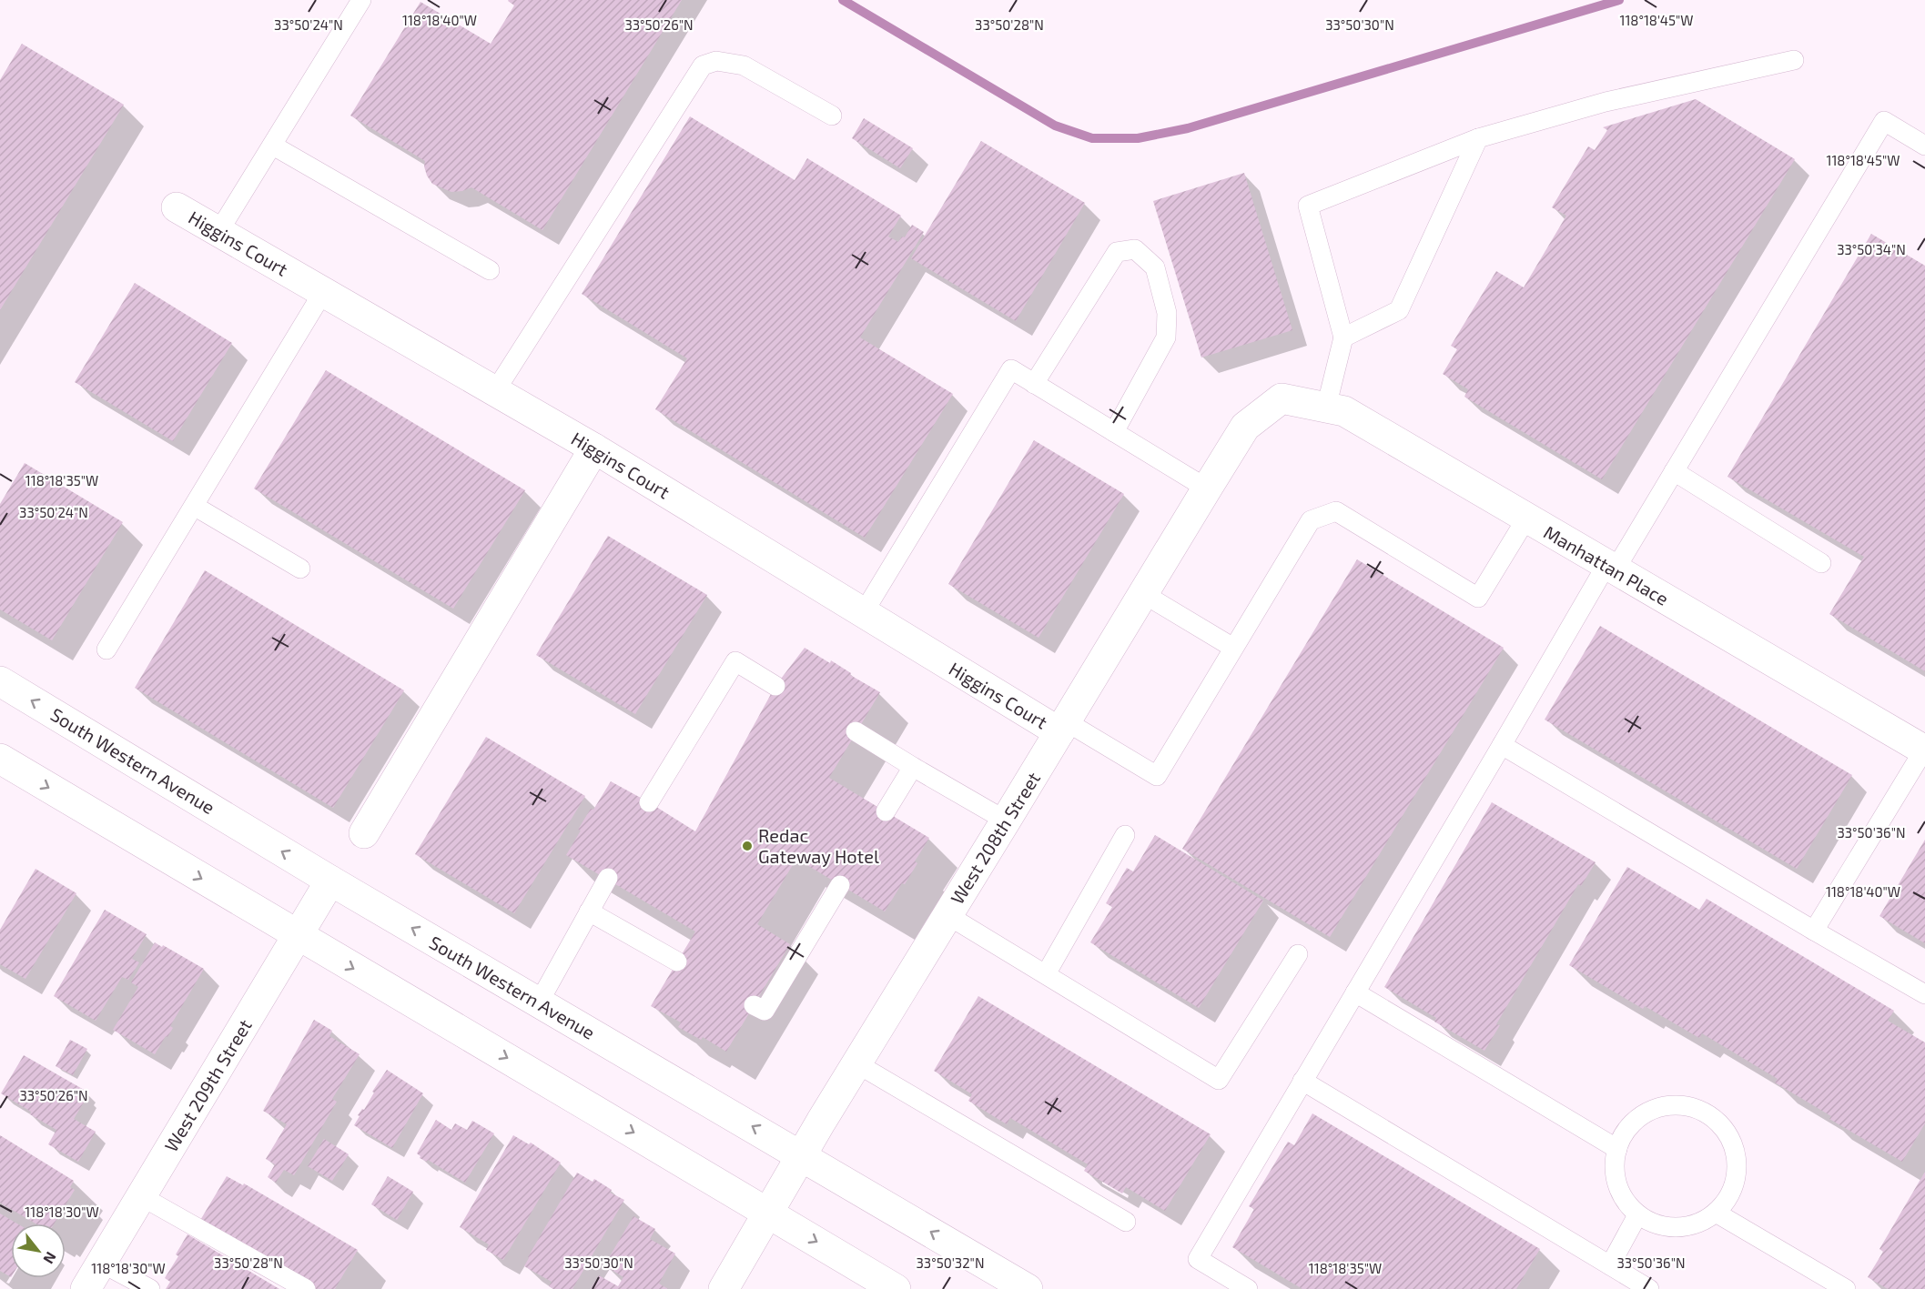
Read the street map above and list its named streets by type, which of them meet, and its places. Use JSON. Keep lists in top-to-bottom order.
{
  "streets": {
    "street": [
      "Higgins Court",
      "Manhattan Place",
      "South Western Avenue",
      "West 208th Street",
      "West 209th Street"
    ]
  },
  "crossings": [
    ["Higgins Court", "West 208th Street"],
    ["Manhattan Place", "West 208th Street"],
    ["South Western Avenue", "West 208th Street"],
    ["South Western Avenue", "West 209th Street"]
  ],
  "places": ["Redac Gateway Hotel"],
  "north": "bottom right",
  "coordinates": [
    "118°18'40\"W",
    "118°18'45\"W",
    "33°50'26\"N",
    "33°50'28\"N",
    "33°50'30\"N",
    "33°50'24\"N",
    "33°50'34\"N",
    "118°18'35\"W",
    "33°50'36\"N",
    "118°18'30\"W",
    "33°50'32\"N"
  ]
}
